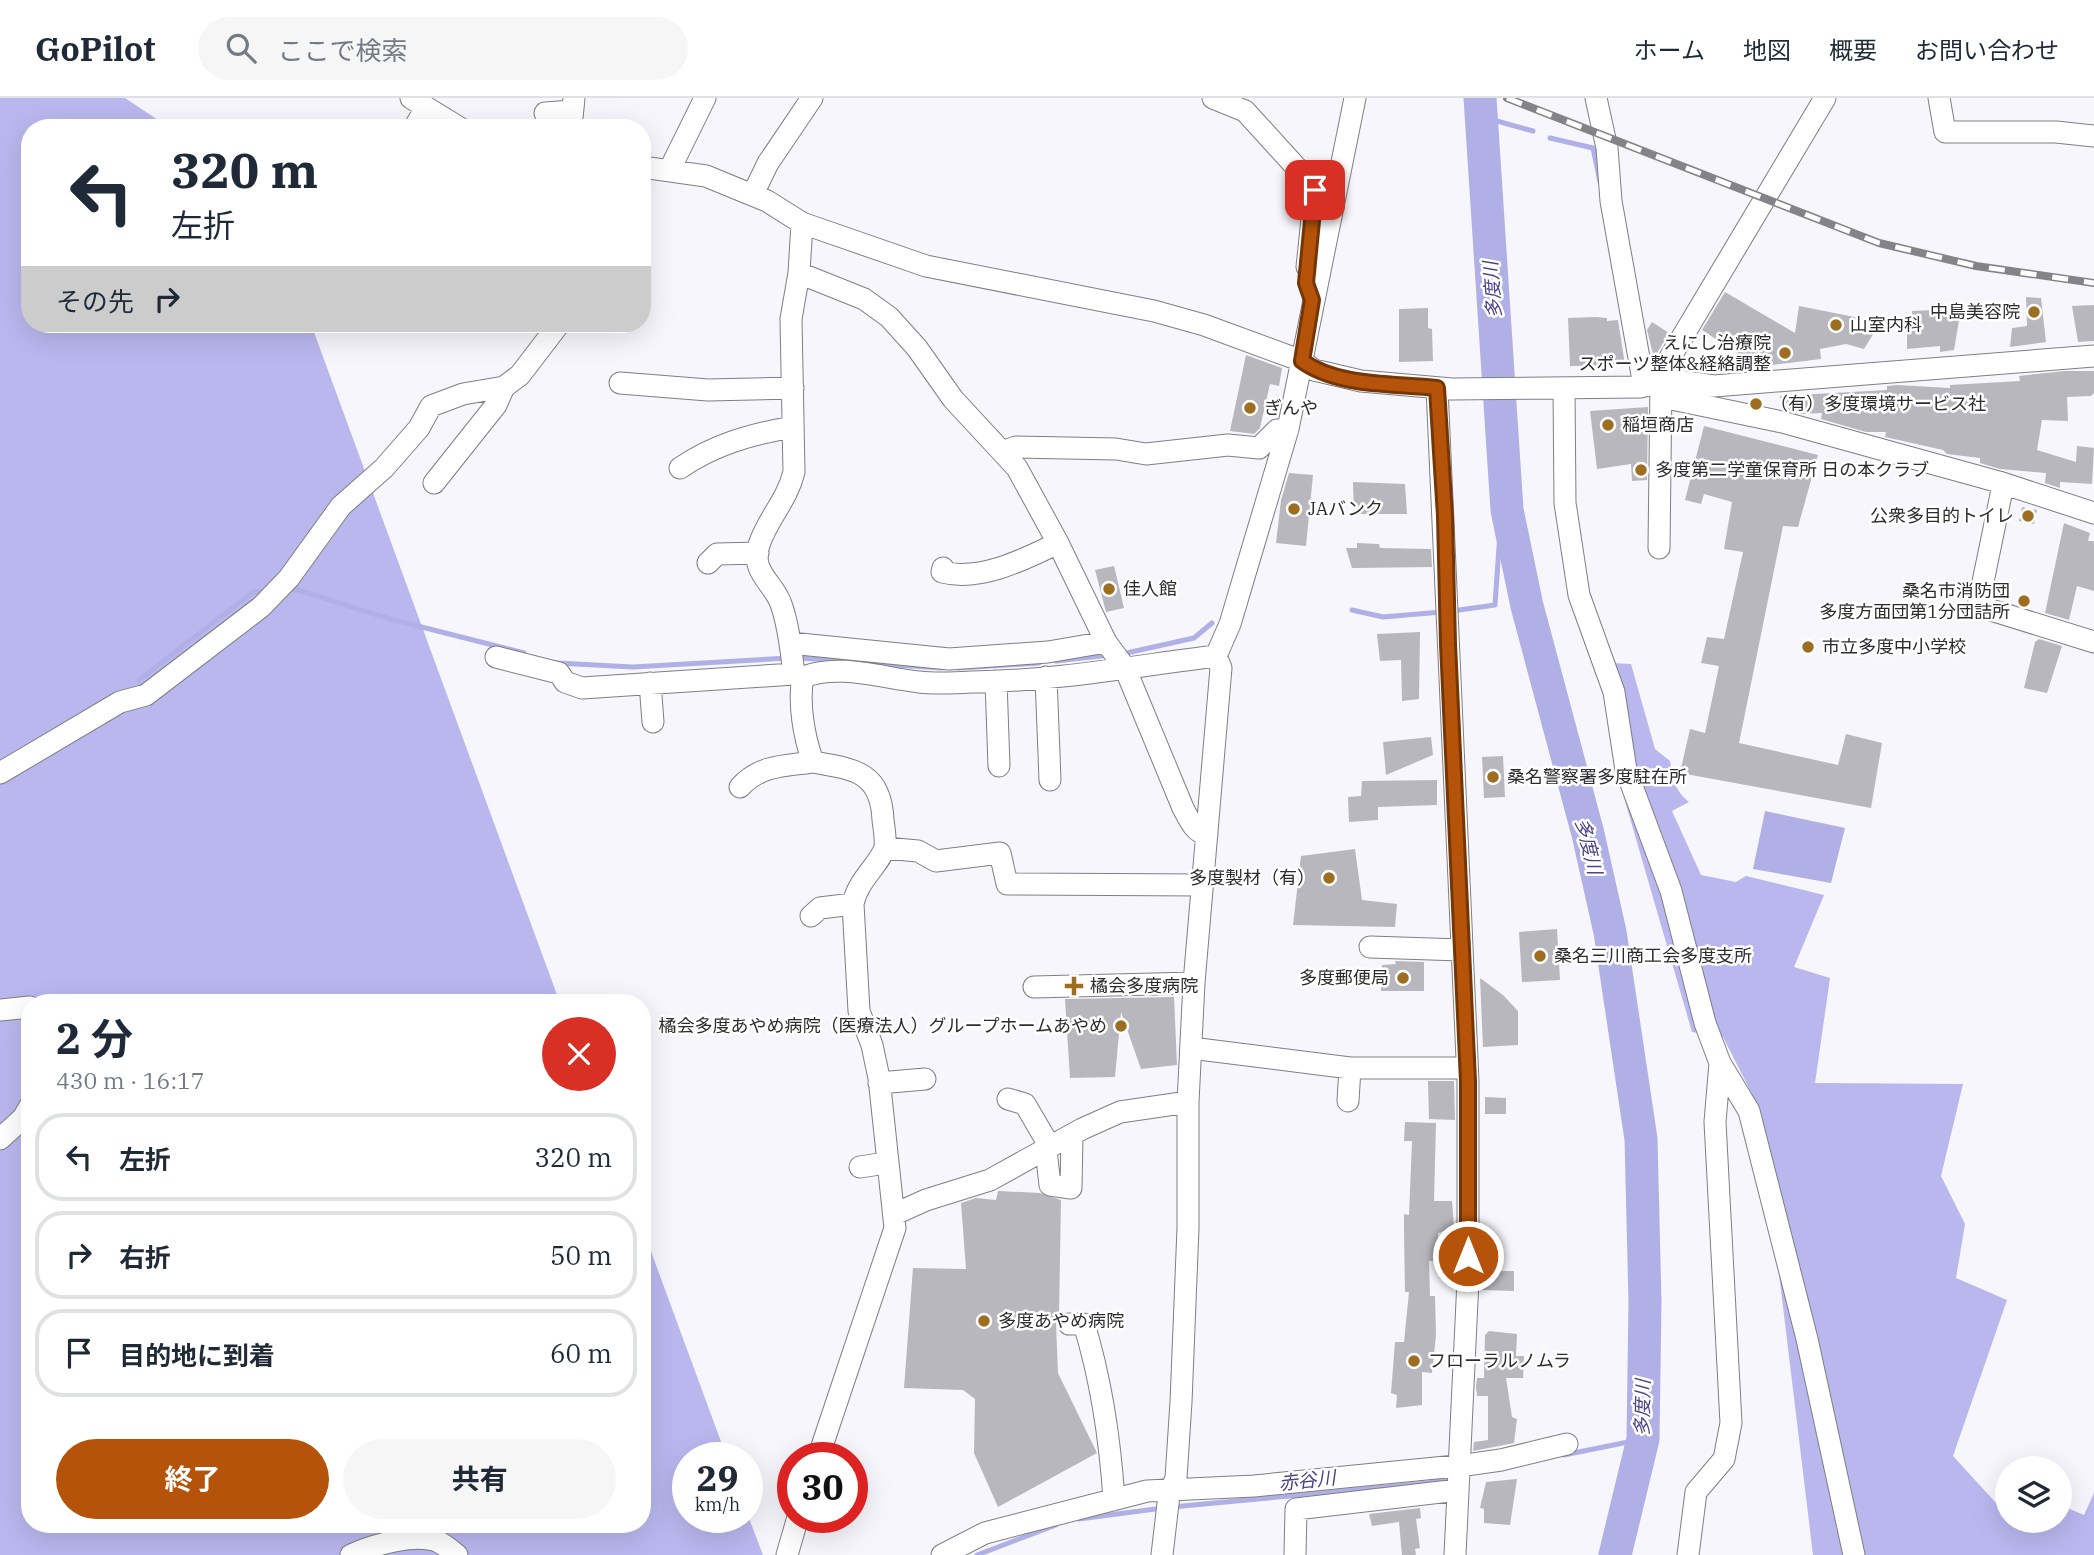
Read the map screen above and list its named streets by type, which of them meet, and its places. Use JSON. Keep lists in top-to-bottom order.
{
  "water": ["多度川", "赤谷川"],
  "places": {
    "other": [
      "中島美容院",
      "山室内科",
      "えにし治療院 スポーツ整体&経絡調整",
      "（有）多度環境サービス社",
      "ぎんや",
      "稲垣商店",
      "多度第二学童保育所 日の本クラブ",
      "JAバンク",
      "公衆多目的トイレ",
      "佳人館",
      "桑名市消防団 多度方面団第1分団詰所",
      "市立多度中小学校",
      "桑名警察署多度駐在所",
      "多度製材（有）",
      "桑名三川商工会多度支所",
      "多度郵便局",
      "橘会多度あやめ病院（医療法人）グループホームあやめ",
      "多度あやめ病院",
      "フローラルノムラ"
    ],
    "health": ["橘会多度病院"]
  },
  "page": {
    "header": "GoPilot",
    "search": "ここで検索",
    "nav": [
      "ホーム",
      "地図",
      "概要",
      "お問い合わせ"
    ],
    "turn": ["320 m", "左折"],
    "then": "その先",
    "heading": ["2 分", "430 m · 16:17"],
    "list": [
      {
        "name": "左折",
        "value": "320 m"
      },
      {
        "name": "右折",
        "value": "50 m"
      },
      {
        "name": "目的地に到着",
        "value": "60 m"
      }
    ],
    "buttons": ["終了", "共有"],
    "speed": "29 km/h",
    "limit": "30"
  }
}
